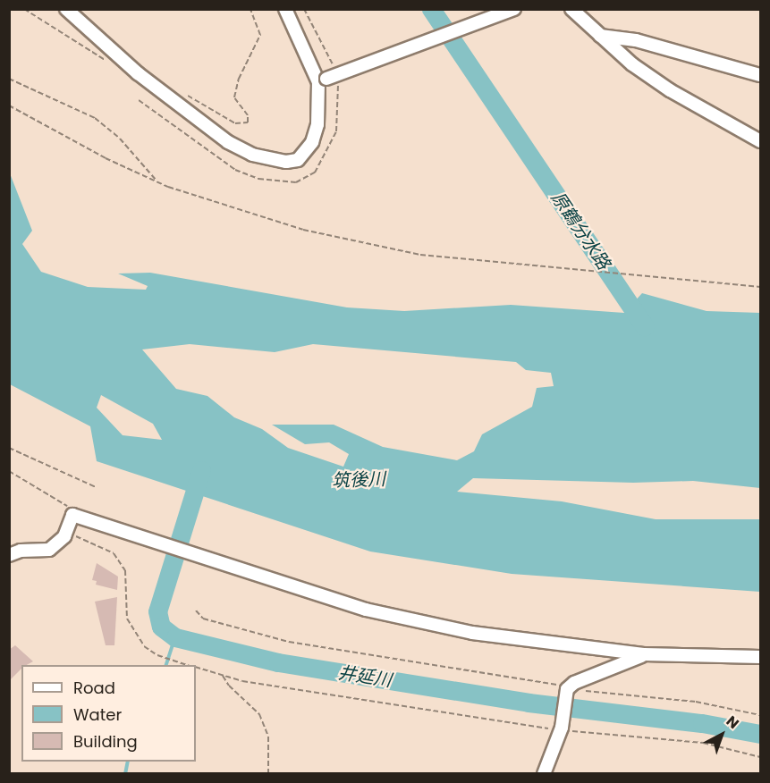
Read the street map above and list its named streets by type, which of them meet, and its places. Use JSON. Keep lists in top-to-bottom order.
{
  "water": ["原鶴分水路", "筑後川", "井延川"],
  "legend": ["Road", "Water", "Building"],
  "north": "top right"
}
